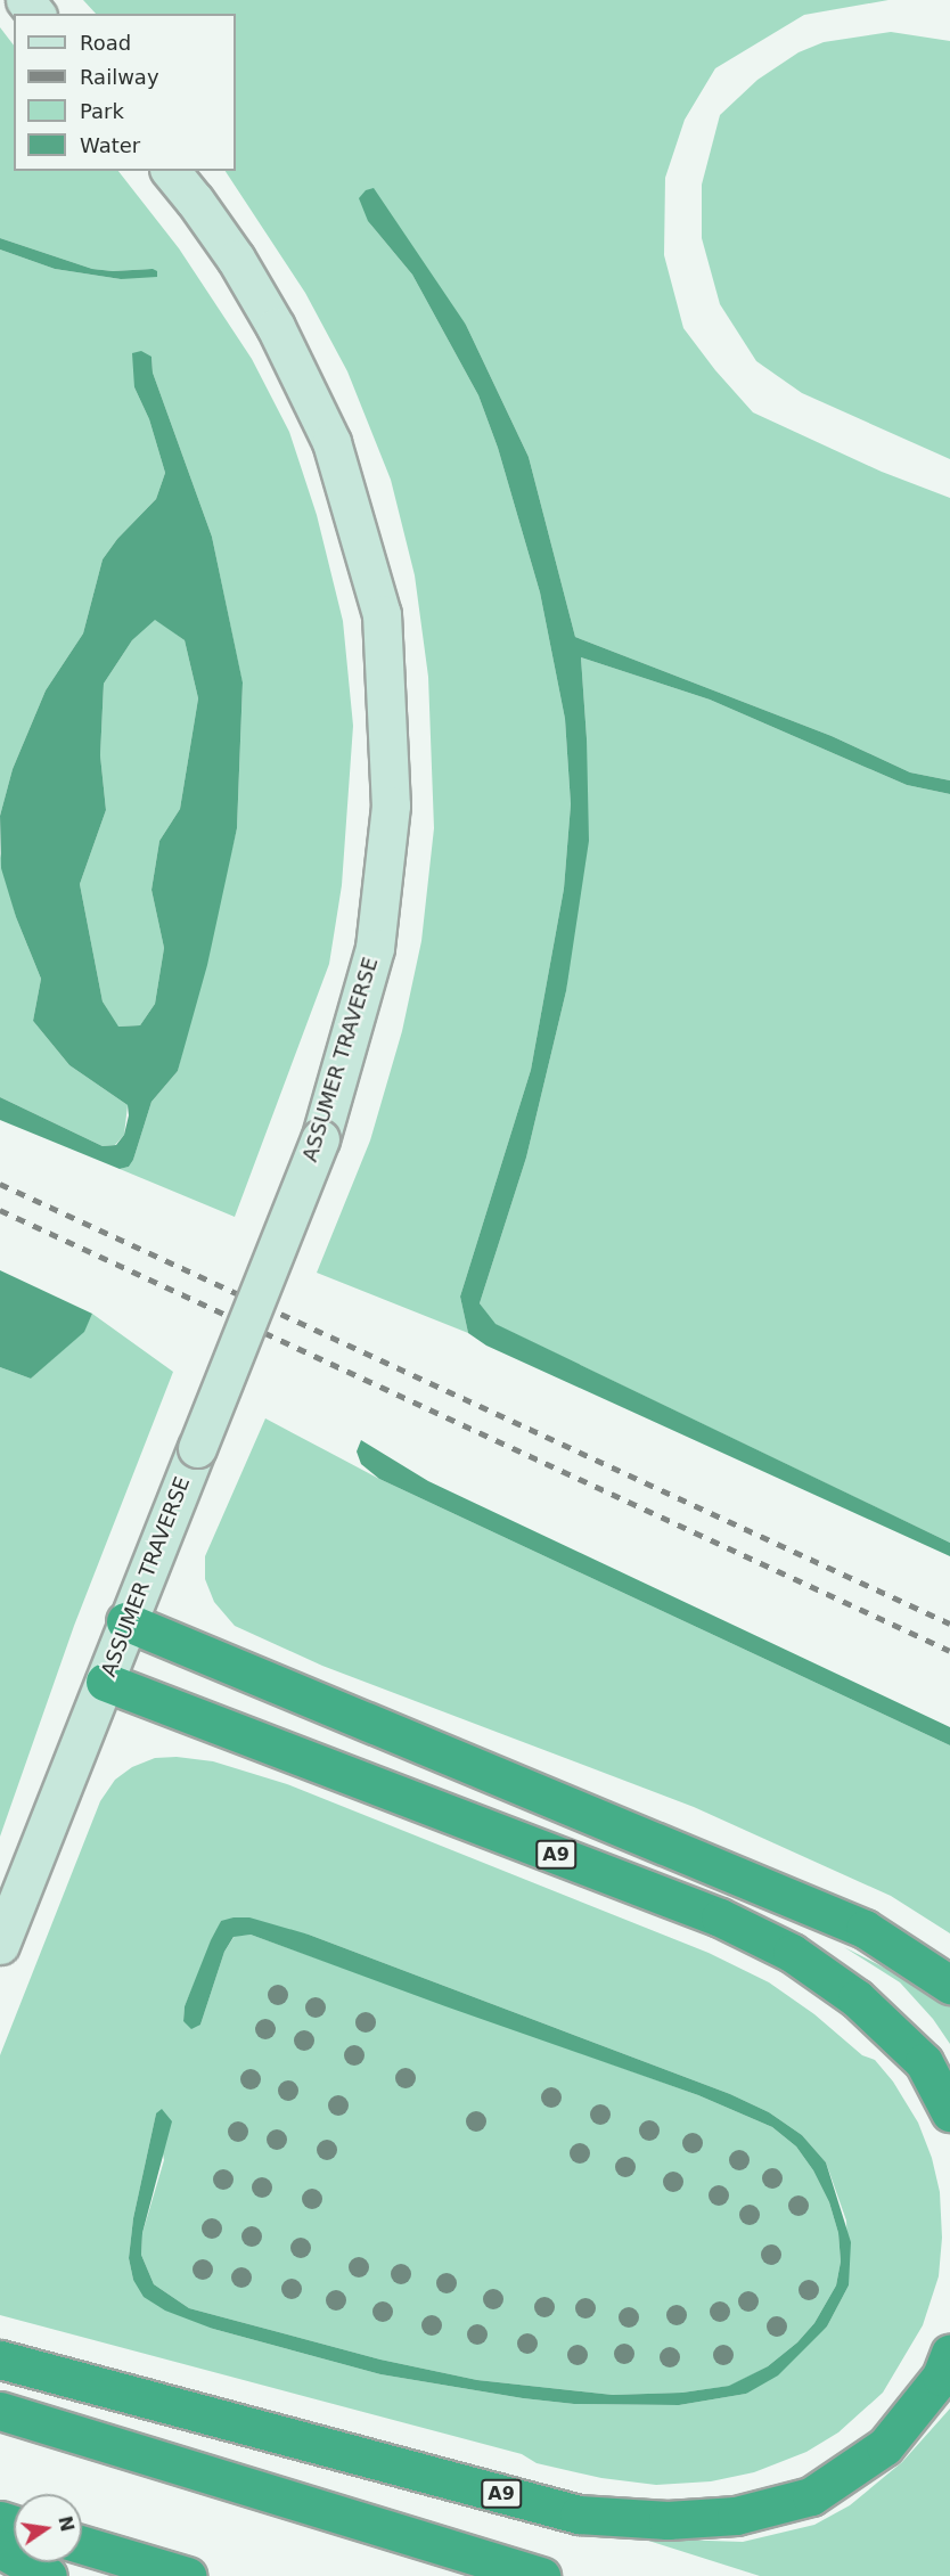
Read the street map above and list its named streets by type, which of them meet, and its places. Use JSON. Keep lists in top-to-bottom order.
{
  "streets": {
    "highway": ["A9"],
    "main road": ["ASSUMER TRAVERSE"]
  },
  "crossings": [
    ["ASSUMER TRAVERSE", "A9"]
  ],
  "legend": [
    "Road",
    "Railway",
    "Park",
    "Water"
  ],
  "north": "right"
}
